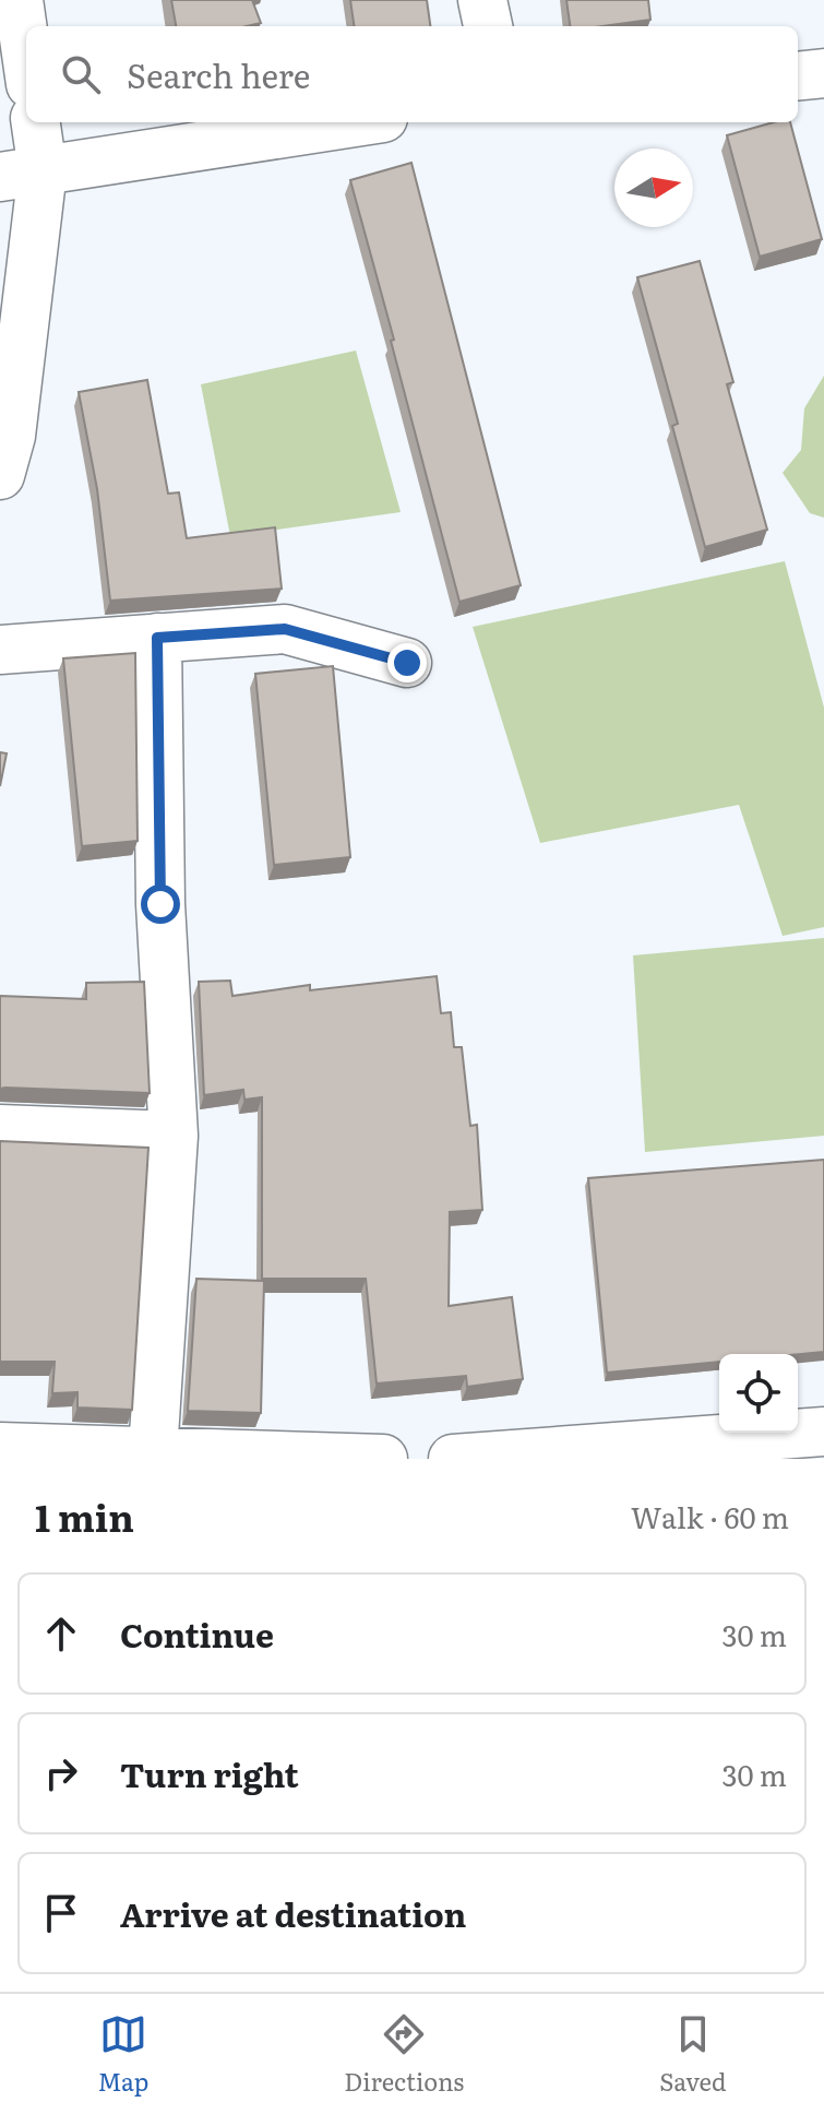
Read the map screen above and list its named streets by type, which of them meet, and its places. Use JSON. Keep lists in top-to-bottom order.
{
  "north": "right",
  "page": {
    "search": "Search here",
    "heading": ["1 min", "Walk · 60 m"],
    "list": [
      ["Continue", "30 m"],
      ["Turn right", "30 m"],
      "Arrive at destination"
    ],
    "nav": ["Map", "Directions", "Saved"]
  }
}
